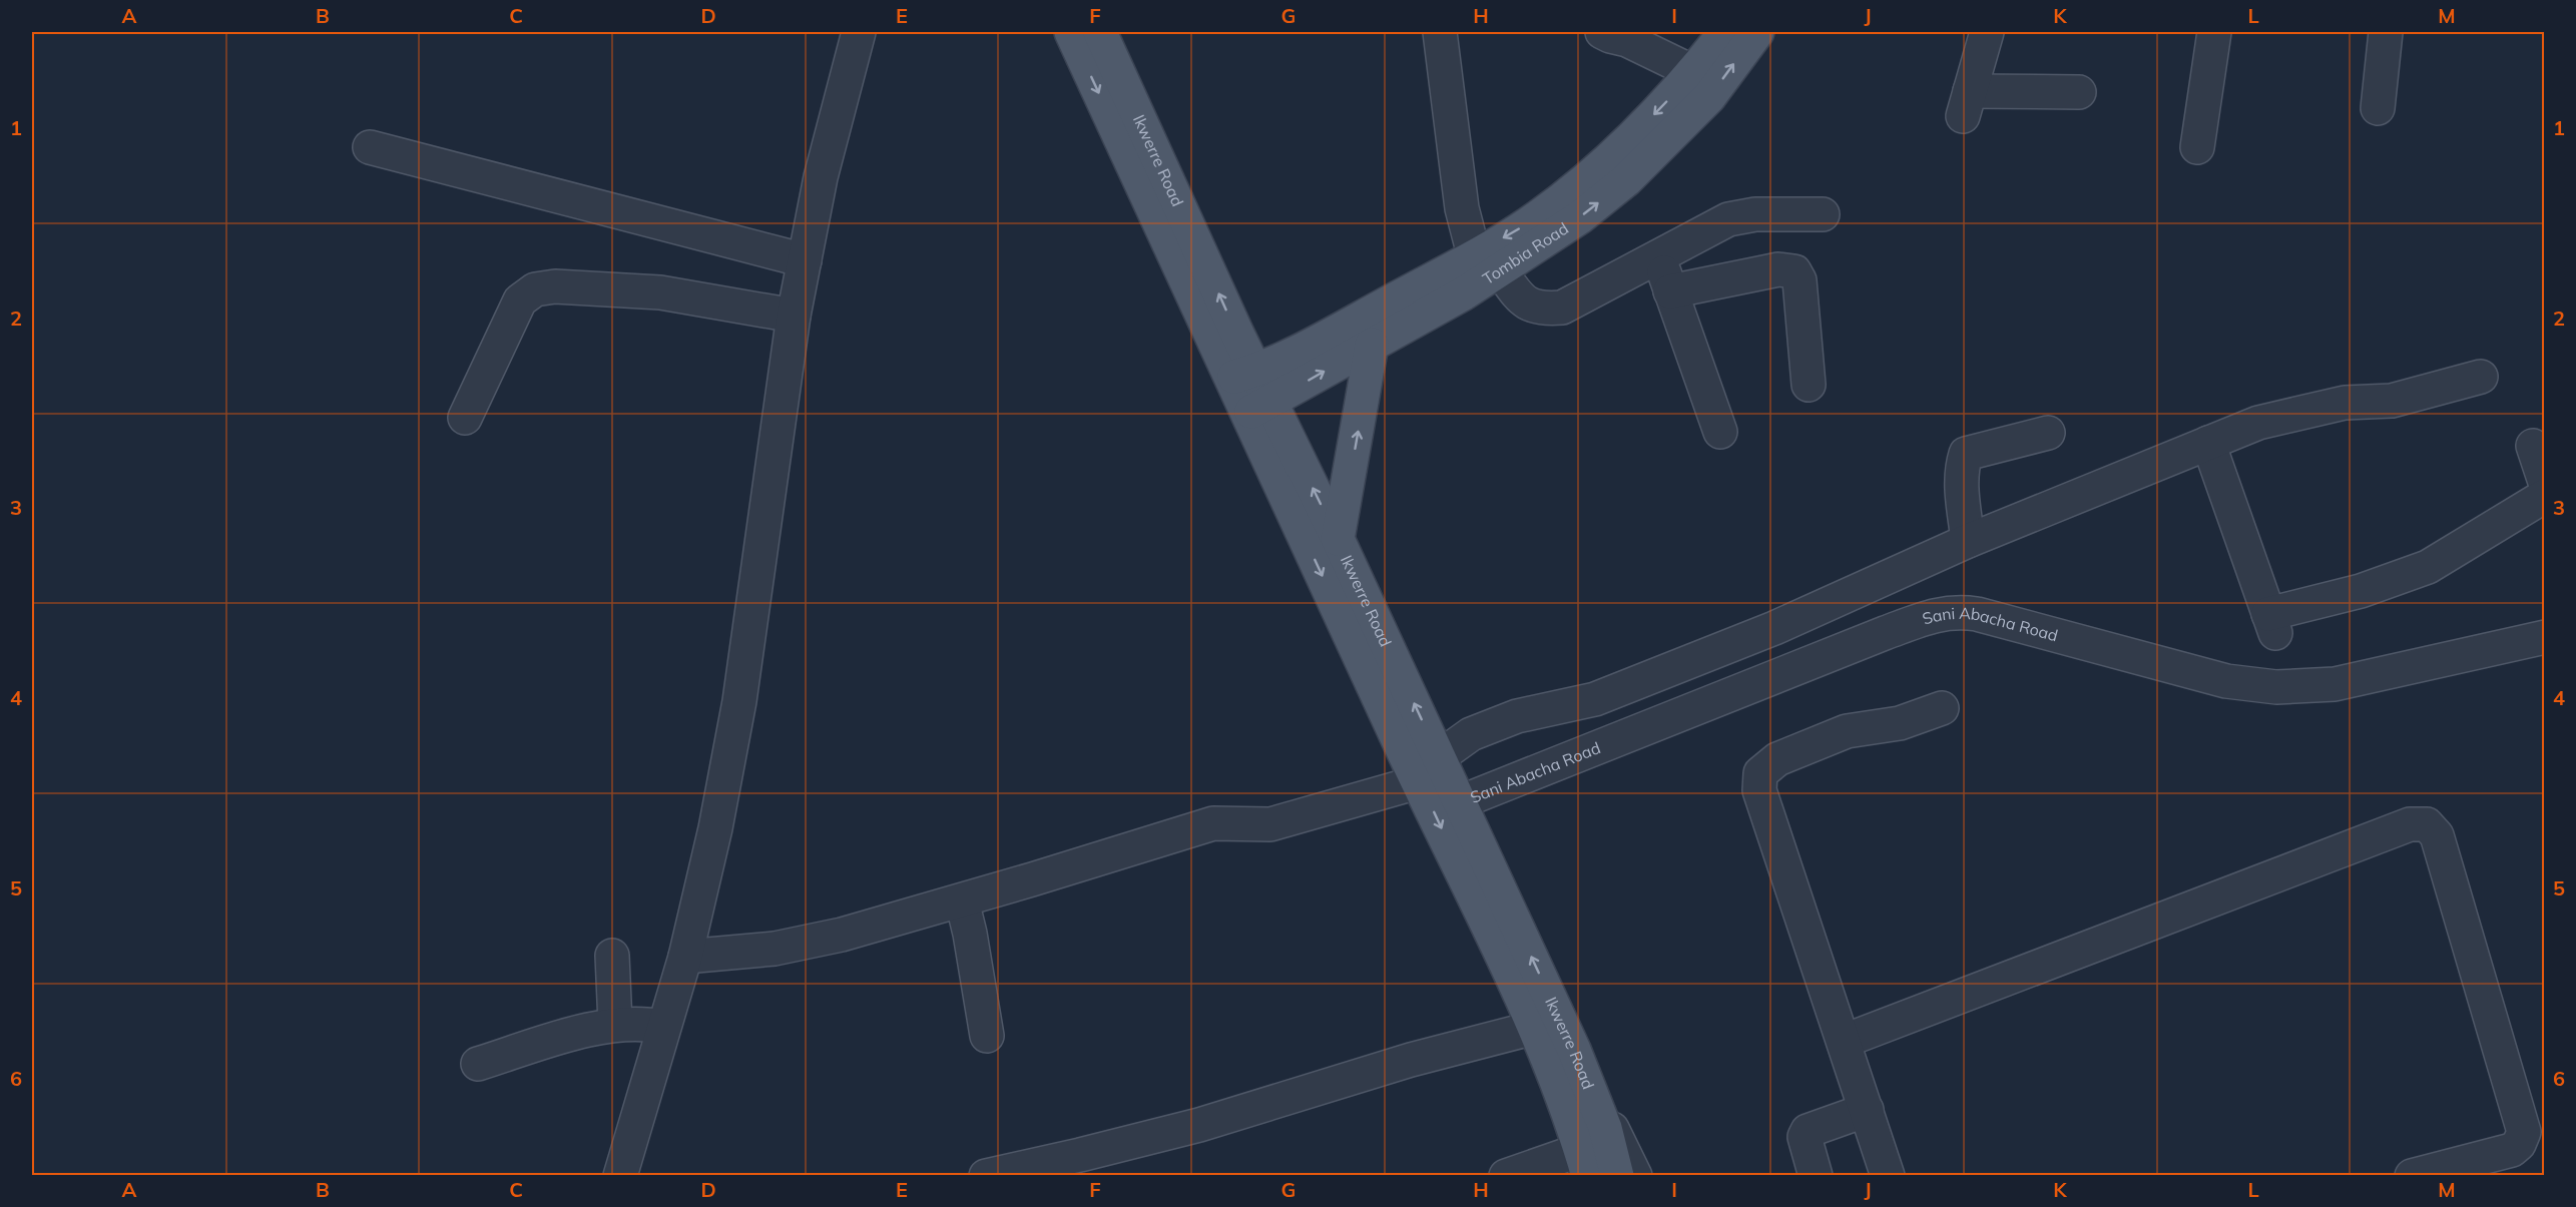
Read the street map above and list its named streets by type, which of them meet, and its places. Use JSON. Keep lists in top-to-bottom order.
{
  "streets": {
    "main road": ["Ikwerre Road", "Tombia Road"],
    "street": ["Sani Abacha Road"]
  },
  "crossings": [
    ["Ikwerre Road", "Tombia Road"],
    ["Ikwerre Road", "Sani Abacha Road"]
  ],
  "grid": {
    "columns": [
      "A",
      "B",
      "C",
      "D",
      "E",
      "F",
      "G",
      "H",
      "I",
      "J",
      "K",
      "L",
      "M"
    ],
    "rows": [
      "1",
      "2",
      "3",
      "4",
      "5",
      "6"
    ]
  }
}
